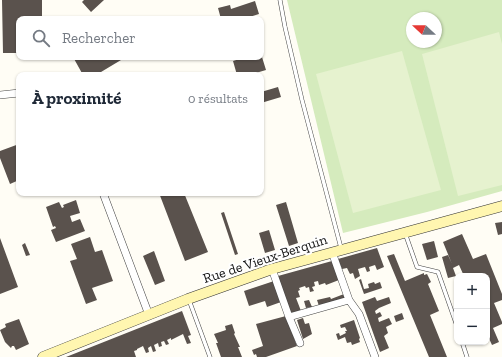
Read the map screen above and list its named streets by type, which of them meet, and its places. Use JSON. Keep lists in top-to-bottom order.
{
  "streets": {
    "street": ["Rue de Vieux-Berquin"]
  },
  "north": "left",
  "page": {
    "search": "Rechercher",
    "heading": ["À proximité", "0 résultats"],
    "map_buttons": ["+", "−"]
  }
}
